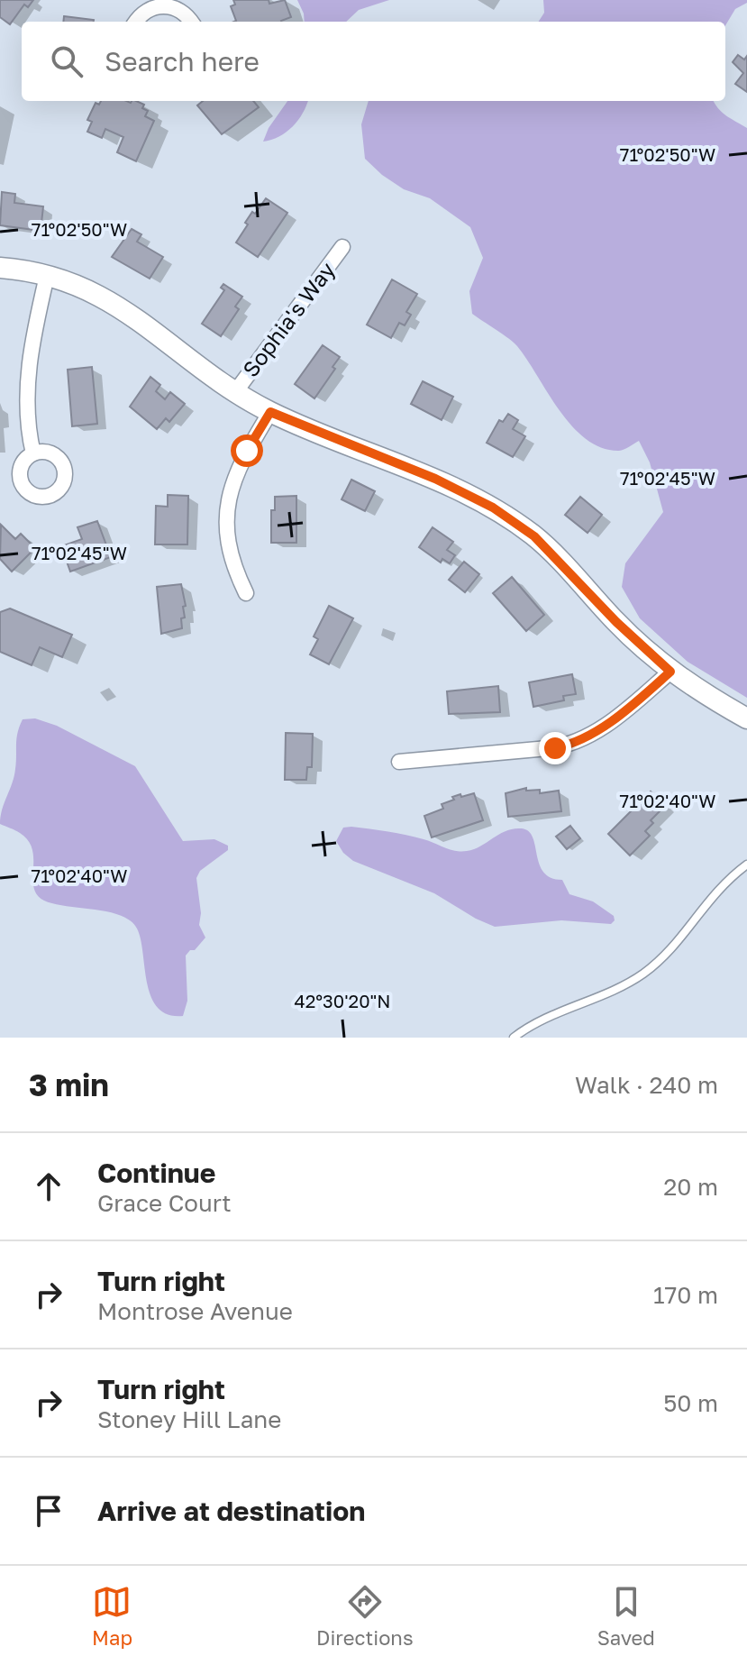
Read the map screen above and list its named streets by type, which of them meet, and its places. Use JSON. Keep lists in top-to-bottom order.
{
  "streets": {
    "street": ["Sophia's Way"]
  },
  "page": {
    "search": "Search here",
    "heading": ["3 min", "Walk · 240 m"],
    "list": [
      ["Continue", "Grace Court", "20 m"],
      ["Turn right", "Montrose Avenue", "170 m"],
      ["Turn right", "Stoney Hill Lane", "50 m"],
      "Arrive at destination"
    ],
    "nav": ["Map", "Directions", "Saved"]
  },
  "coordinates": [
    "71°02'50\"W",
    "71°02'45\"W",
    "71°02'40\"W",
    "42°30'20\"N"
  ]
}
